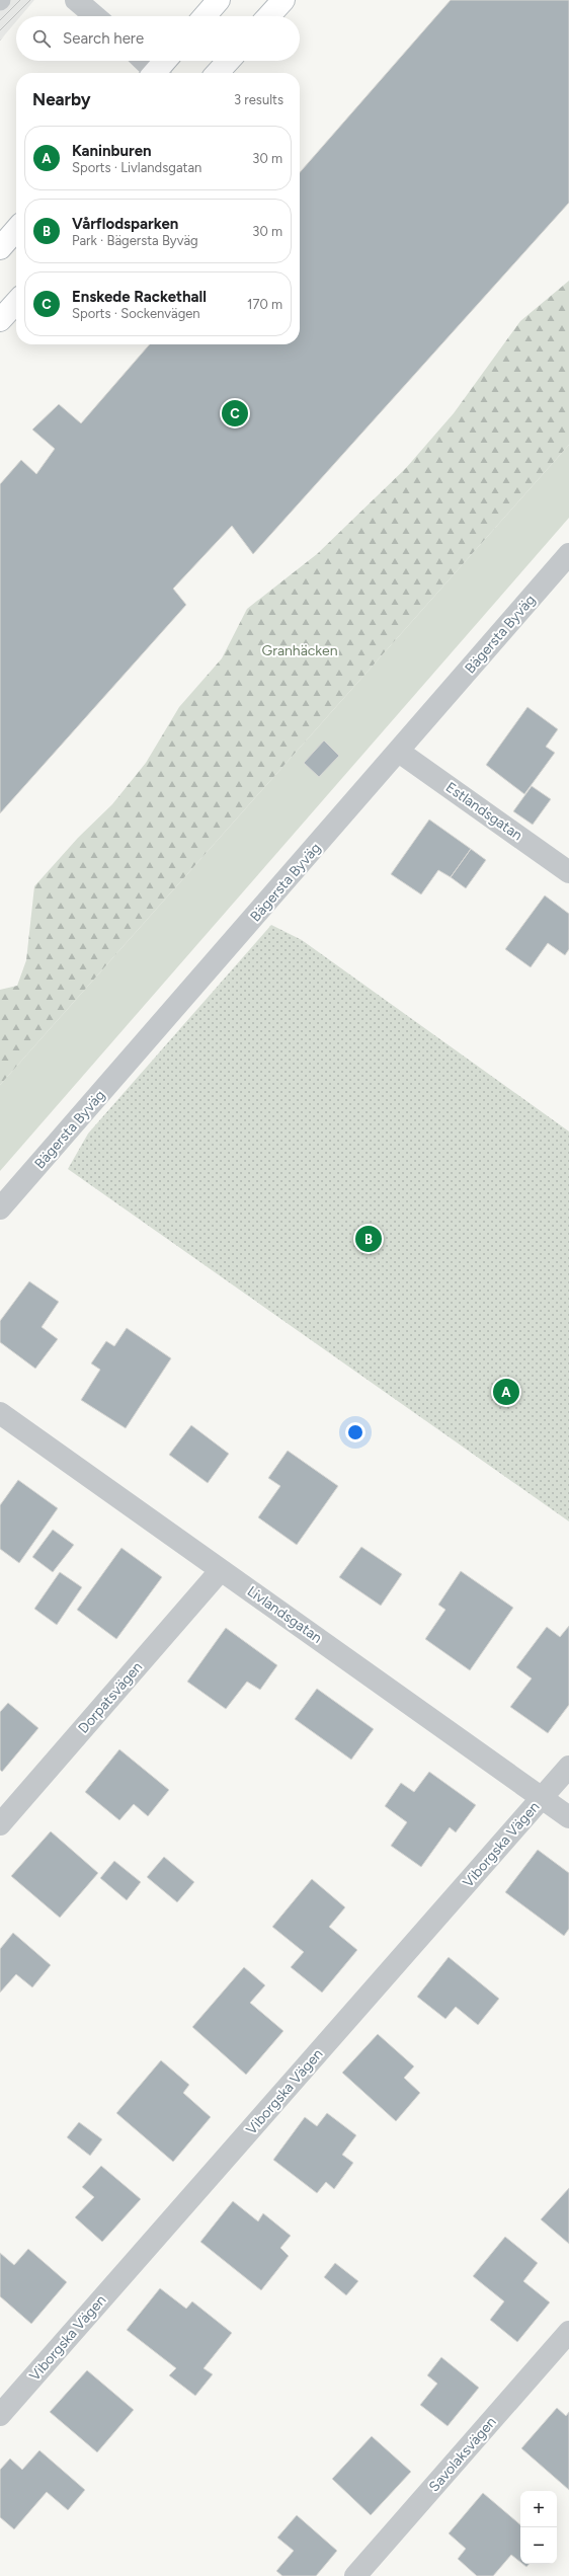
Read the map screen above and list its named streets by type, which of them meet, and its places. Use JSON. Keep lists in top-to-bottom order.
{
  "streets": {
    "street": [
      "Bägersta Byväg",
      "Estlandsgatan",
      "Livlandsgatan",
      "Dorpatsvägen",
      "Viborgska Vägen",
      "Savolaksvägen"
    ]
  },
  "crossings": [
    ["Bägersta Byväg", "Estlandsgatan"],
    ["Livlandsgatan", "Dorpatsvägen"],
    ["Livlandsgatan", "Viborgska Vägen"]
  ],
  "parks": ["Granhäcken"],
  "page": {
    "search": "Search here",
    "heading": ["Nearby", "3 results"],
    "list": [
      {
        "mark": "A",
        "name": "Kaninburen",
        "note": "Sports · Livlandsgatan",
        "value": "30 m"
      },
      {
        "mark": "B",
        "name": "Vårflodsparken",
        "note": "Park · Bägersta Byväg",
        "value": "30 m"
      },
      {
        "mark": "C",
        "name": "Enskede Rackethall",
        "note": "Sports · Sockenvägen",
        "value": "170 m"
      }
    ],
    "pins": ["C", "B", "A"],
    "map_buttons": ["+", "−"]
  }
}
